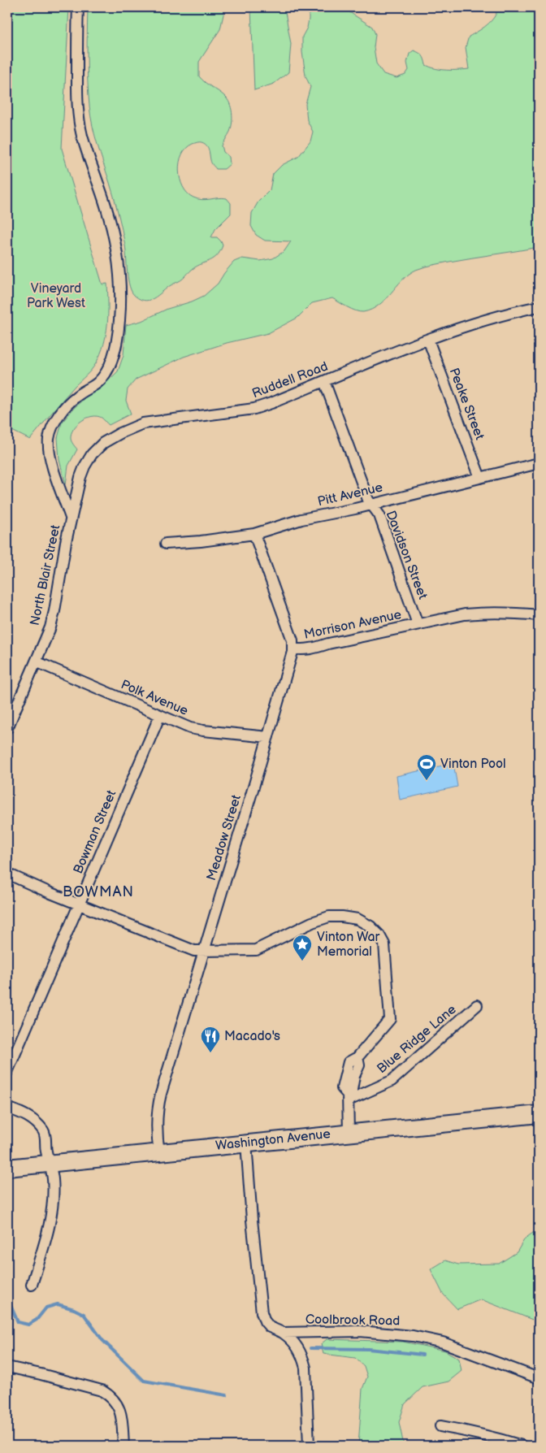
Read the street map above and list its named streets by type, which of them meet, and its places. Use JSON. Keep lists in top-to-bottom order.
{
  "streets": {
    "main road": ["Washington Avenue"],
    "street": [
      "Ruddell Road",
      "Peake Street",
      "Pitt Avenue",
      "Davidson Street",
      "North Blair Street",
      "Morrison Avenue",
      "Polk Avenue",
      "Bowman Street",
      "Meadow Street",
      "Blue Ridge Lane",
      "Coolbrook Road"
    ]
  },
  "crossings": [
    ["Ruddell Road", "Peake Street"],
    ["Ruddell Road", "Davidson Street"],
    ["Ruddell Road", "North Blair Street"],
    ["Peake Street", "Pitt Avenue"],
    ["Pitt Avenue", "Davidson Street"],
    ["Pitt Avenue", "Meadow Street"],
    ["Davidson Street", "Morrison Avenue"],
    ["North Blair Street", "Polk Avenue"],
    ["Morrison Avenue", "Meadow Street"],
    ["Polk Avenue", "Bowman Street"],
    ["Polk Avenue", "Meadow Street"],
    ["Bowman Street", "Blue Ridge Lane"],
    ["Meadow Street", "Blue Ridge Lane"],
    ["Meadow Street", "Washington Avenue"],
    ["Blue Ridge Lane", "Washington Avenue"]
  ],
  "districts": ["BOWMAN"],
  "parks": ["Vineyard Park West"],
  "places": {
    "sports": ["Vinton Pool"],
    "place": ["Vinton War Memorial"],
    "restaurant": ["Macado's"]
  }
}
